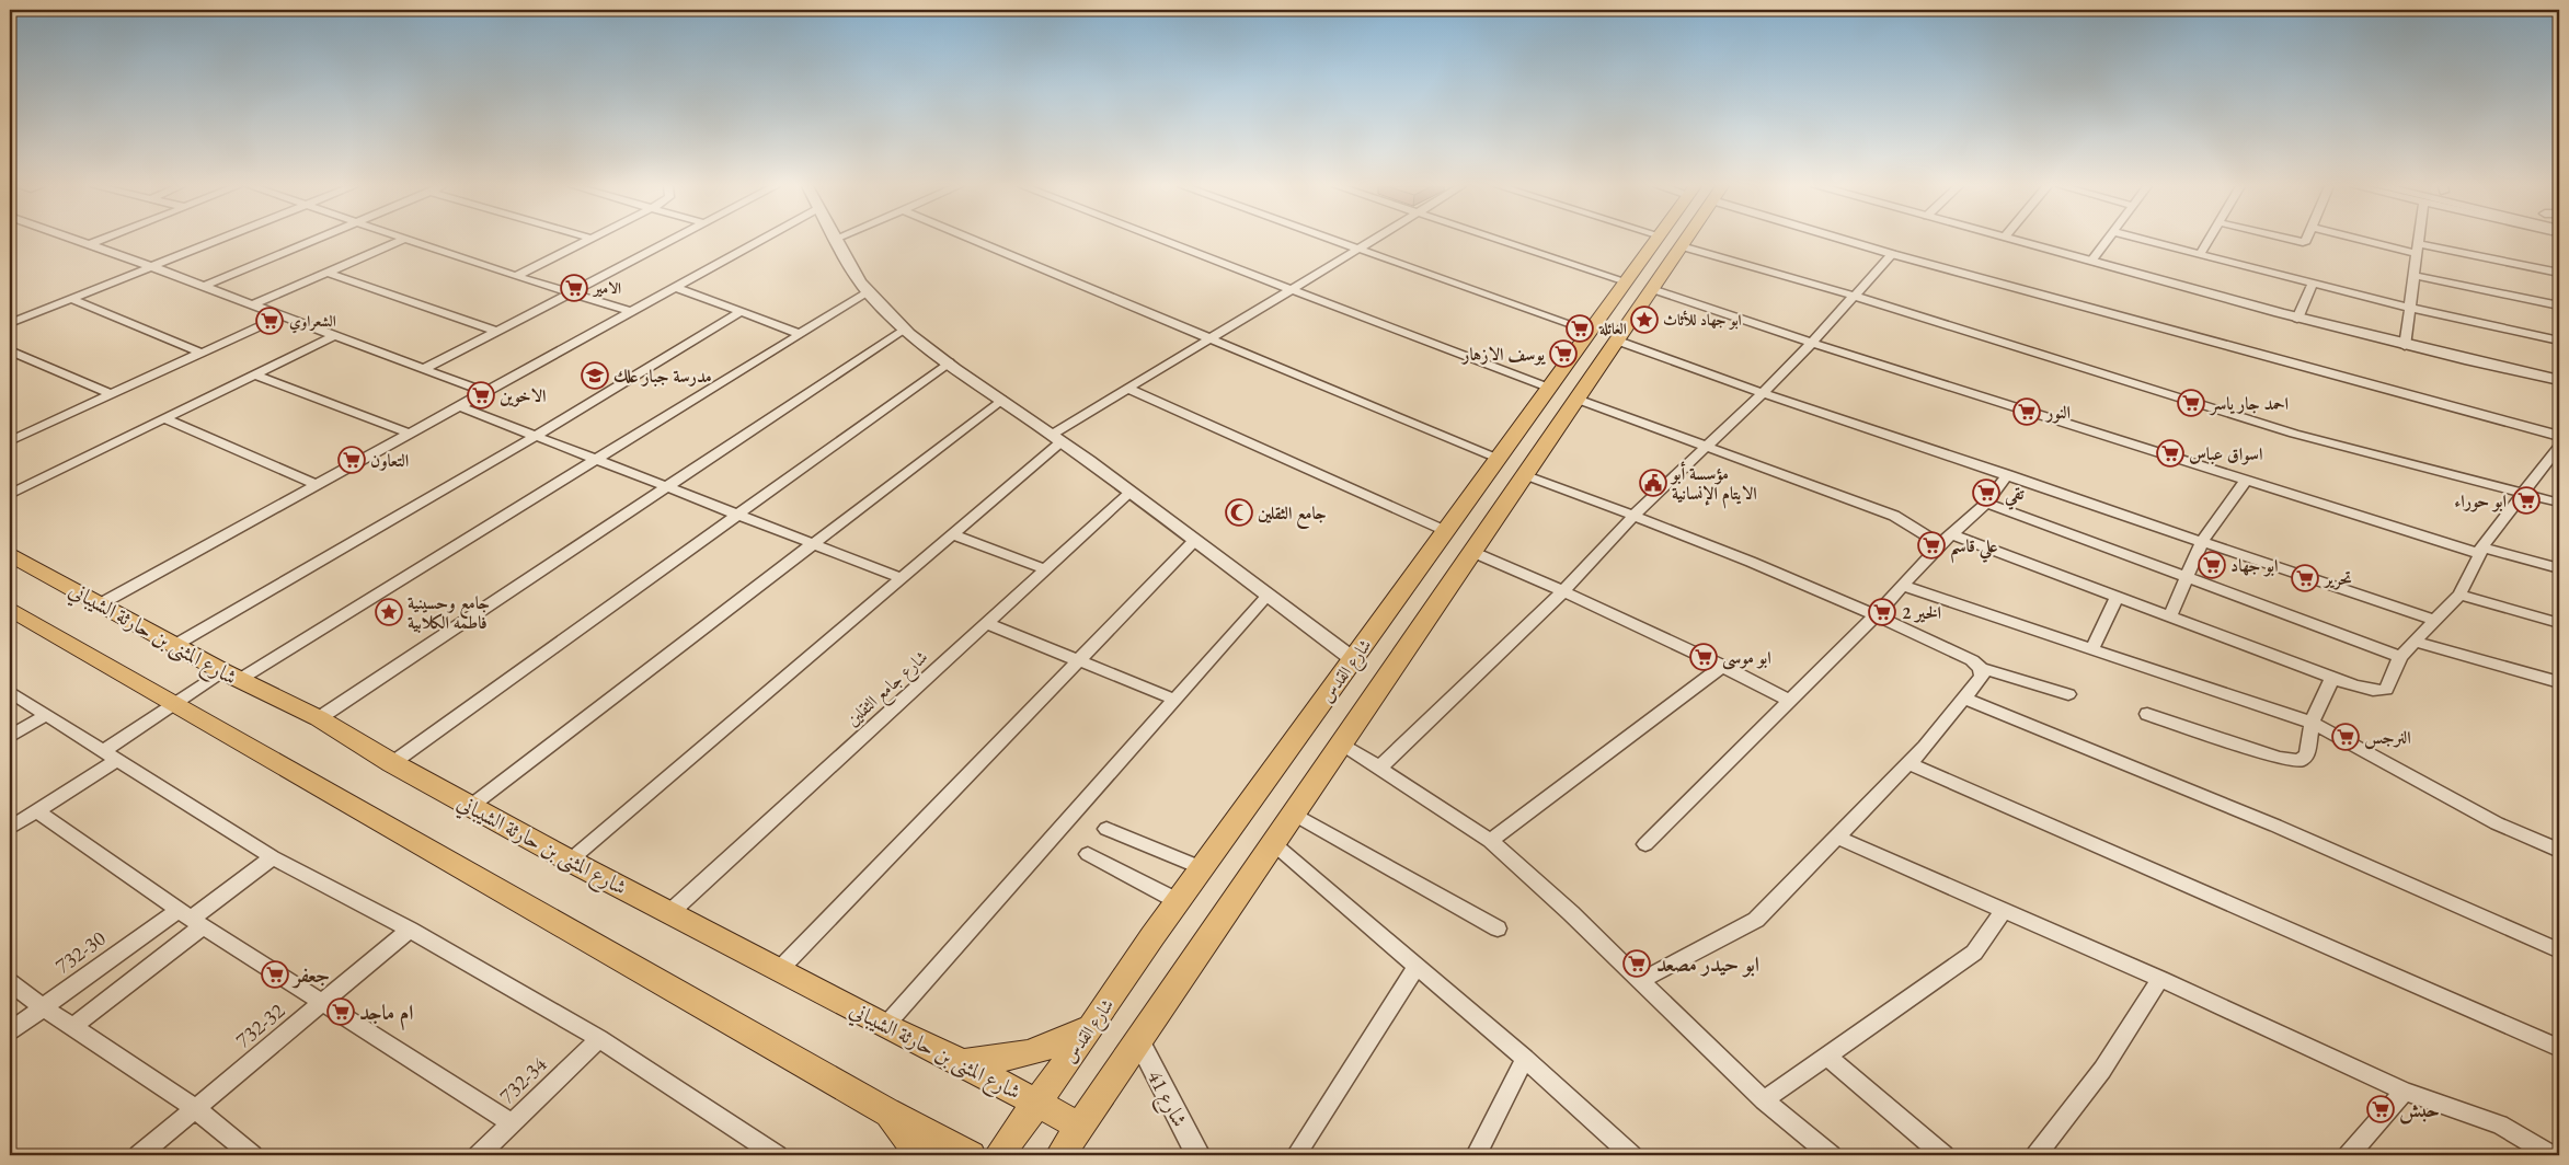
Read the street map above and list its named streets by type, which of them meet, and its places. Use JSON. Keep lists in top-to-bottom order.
{
  "streets": {
    "main road": ["شارع المثنى بن حارثة الشيباني", "شارع القدس"],
    "street": [
      "شارع جامع الثقلين",
      "732-30",
      "732-32",
      "732-34",
      "شارع 41"
    ]
  },
  "crossings": [
    ["شارع المثنى بن حارثة الشيباني", "شارع القدس"],
    ["شارع المثنى بن حارثة الشيباني", "شارع جامع الثقلين"]
  ],
  "places": {
    "supermarket": [
      "الامير",
      "الشعراوي",
      "العائلة",
      "يوسف الازهار",
      "الاخوين",
      "احمد جار ياسر",
      "النور",
      "اسواق عباس",
      "التعاون",
      "تقي",
      "ابو حوراء",
      "علي قاسم",
      "ابو جهاد",
      "تحرير",
      "الخير 2",
      "ابو موسى",
      "النرجس",
      "ابو حيدر مصعد",
      "جعفر",
      "ام ماجد",
      "حبش"
    ],
    "place": ["ابو جهاد للأثاث", "جامع وحسينية فاطمه الكلابية"],
    "school or university": ["مدرسة جبار علك"],
    "public building": ["مؤسسة أبو الايتام الإنسانية"],
    "mosque": ["جامع الثقلين"]
  }
}
